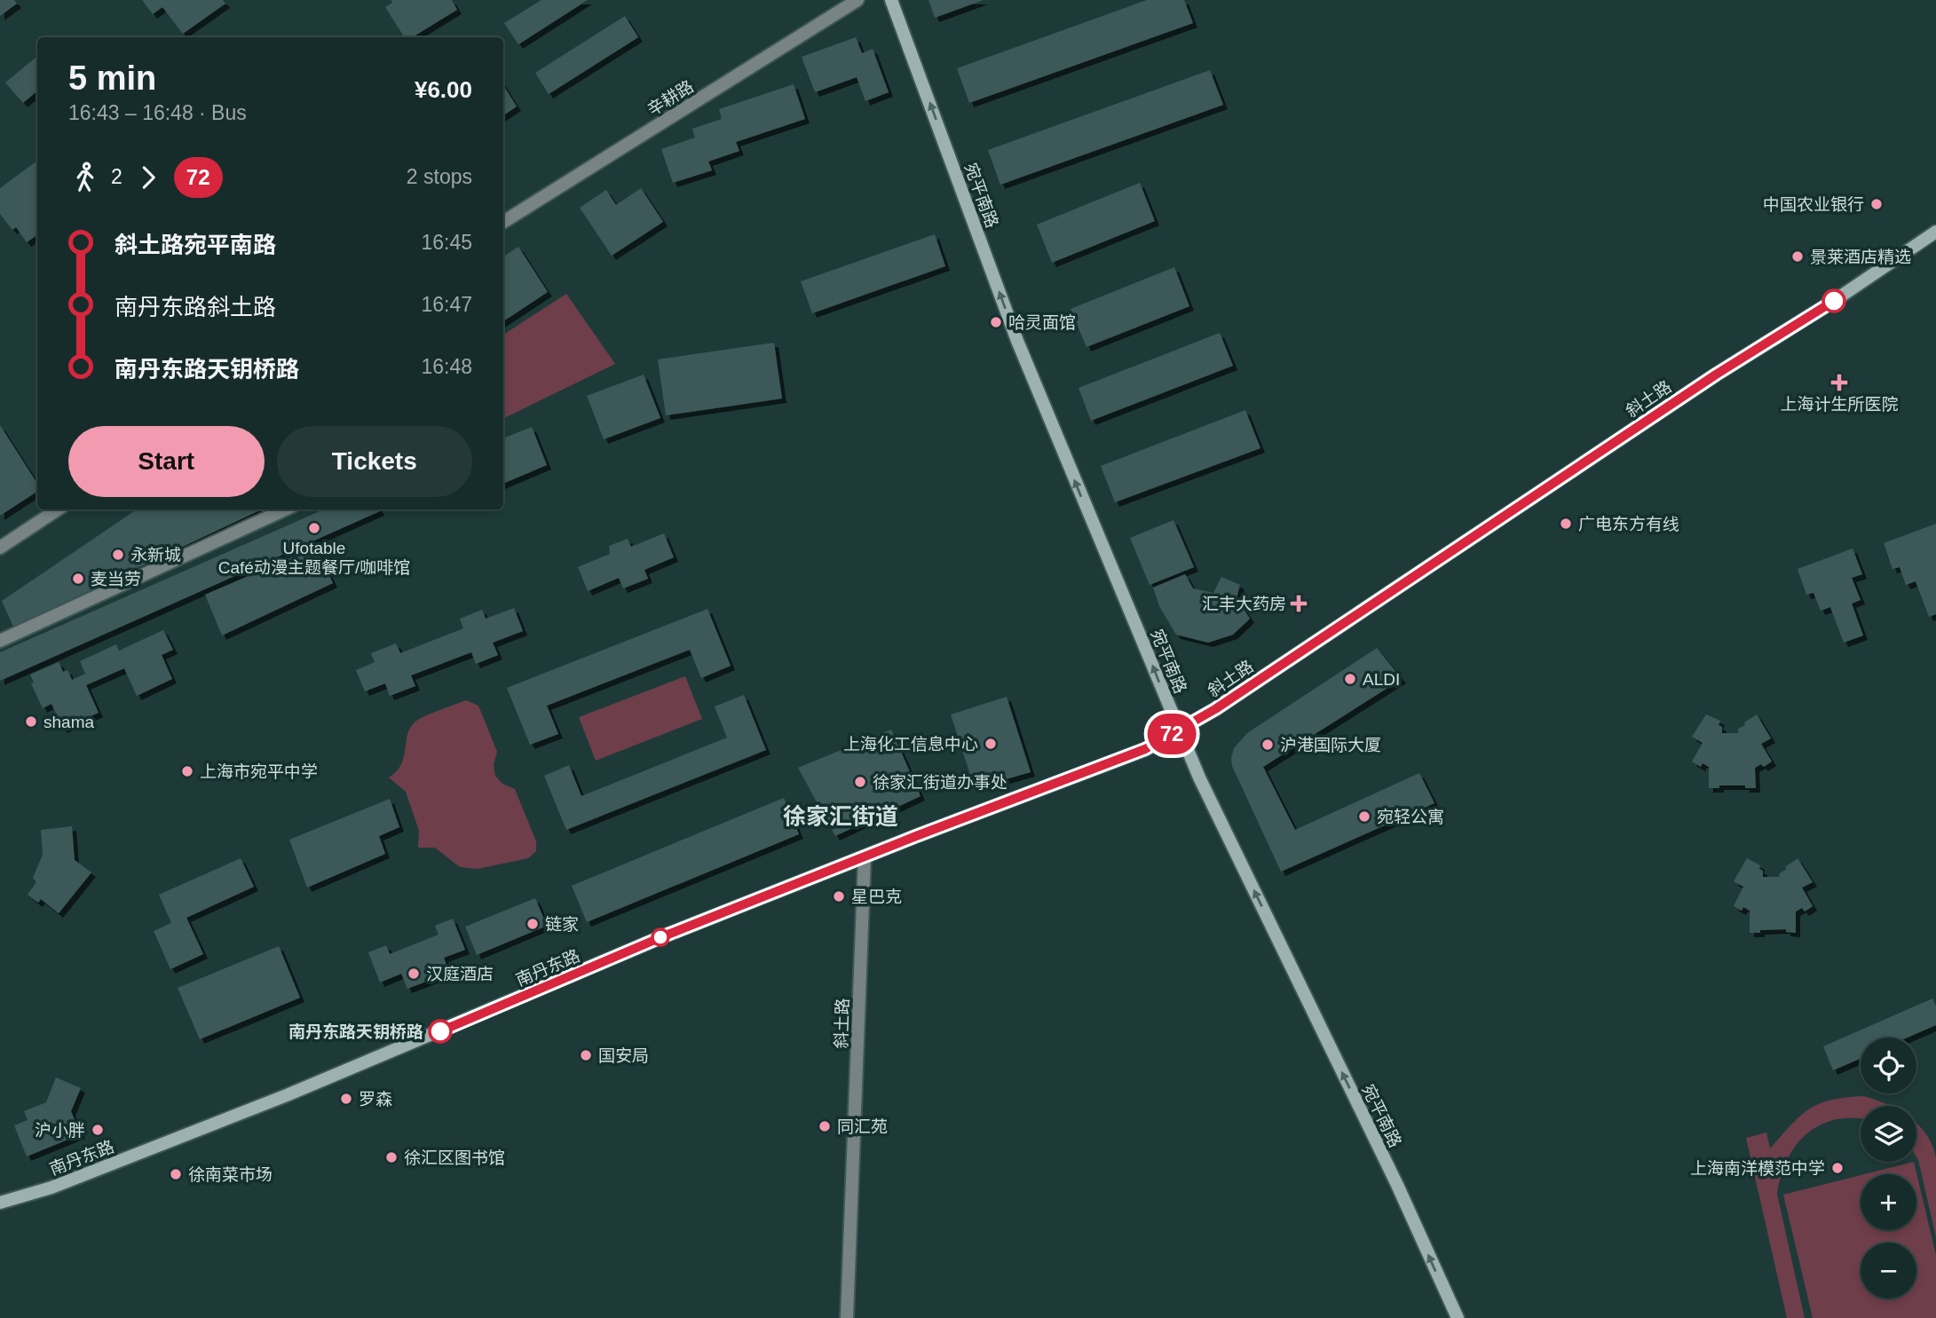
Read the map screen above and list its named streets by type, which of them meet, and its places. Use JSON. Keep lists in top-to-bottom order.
{
  "streets": {
    "main road": ["宛平南路", "斜土路", "南丹东路"],
    "street": ["辛耕路"]
  },
  "crossings": [
    ["宛平南路", "斜土路"],
    ["斜土路", "南丹东路"]
  ],
  "one_way": ["宛平南路"],
  "districts": ["徐家汇街道"],
  "places": {
    "other": [
      "中国农业银行",
      "景莱酒店精选",
      "哈灵面馆",
      "广电东方有线",
      "Ufotable Café动漫主题餐厅/咖啡馆",
      "永新城",
      "麦当劳",
      "ALDI",
      "shama",
      "上海化工信息中心",
      "沪港国际大厦",
      "上海市宛平中学",
      "徐家汇街道办事处",
      "宛轻公寓",
      "星巴克",
      "链家",
      "汉庭酒店",
      "南丹东路天钥桥路",
      "国安局",
      "罗森",
      "同汇苑",
      "沪小胖",
      "徐汇区图书馆",
      "上海南洋模范中学",
      "徐南菜市场"
    ],
    "health": ["上海计生所医院", "汇丰大药房"]
  },
  "lines": ["bus line 72"],
  "page": {
    "on_map": "72",
    "heading": ["5 min", "16:43 – 16:48 · Bus", "¥6.00"],
    "legs": ["2", "72", "2 stops"],
    "list": [
      {
        "name": "斜土路宛平南路",
        "value": "16:45"
      },
      {
        "name": "南丹东路斜土路",
        "value": "16:47"
      },
      {
        "name": "南丹东路天钥桥路",
        "value": "16:48"
      }
    ],
    "buttons": ["Start", "Tickets"],
    "map_buttons": ["+", "−"]
  }
}
